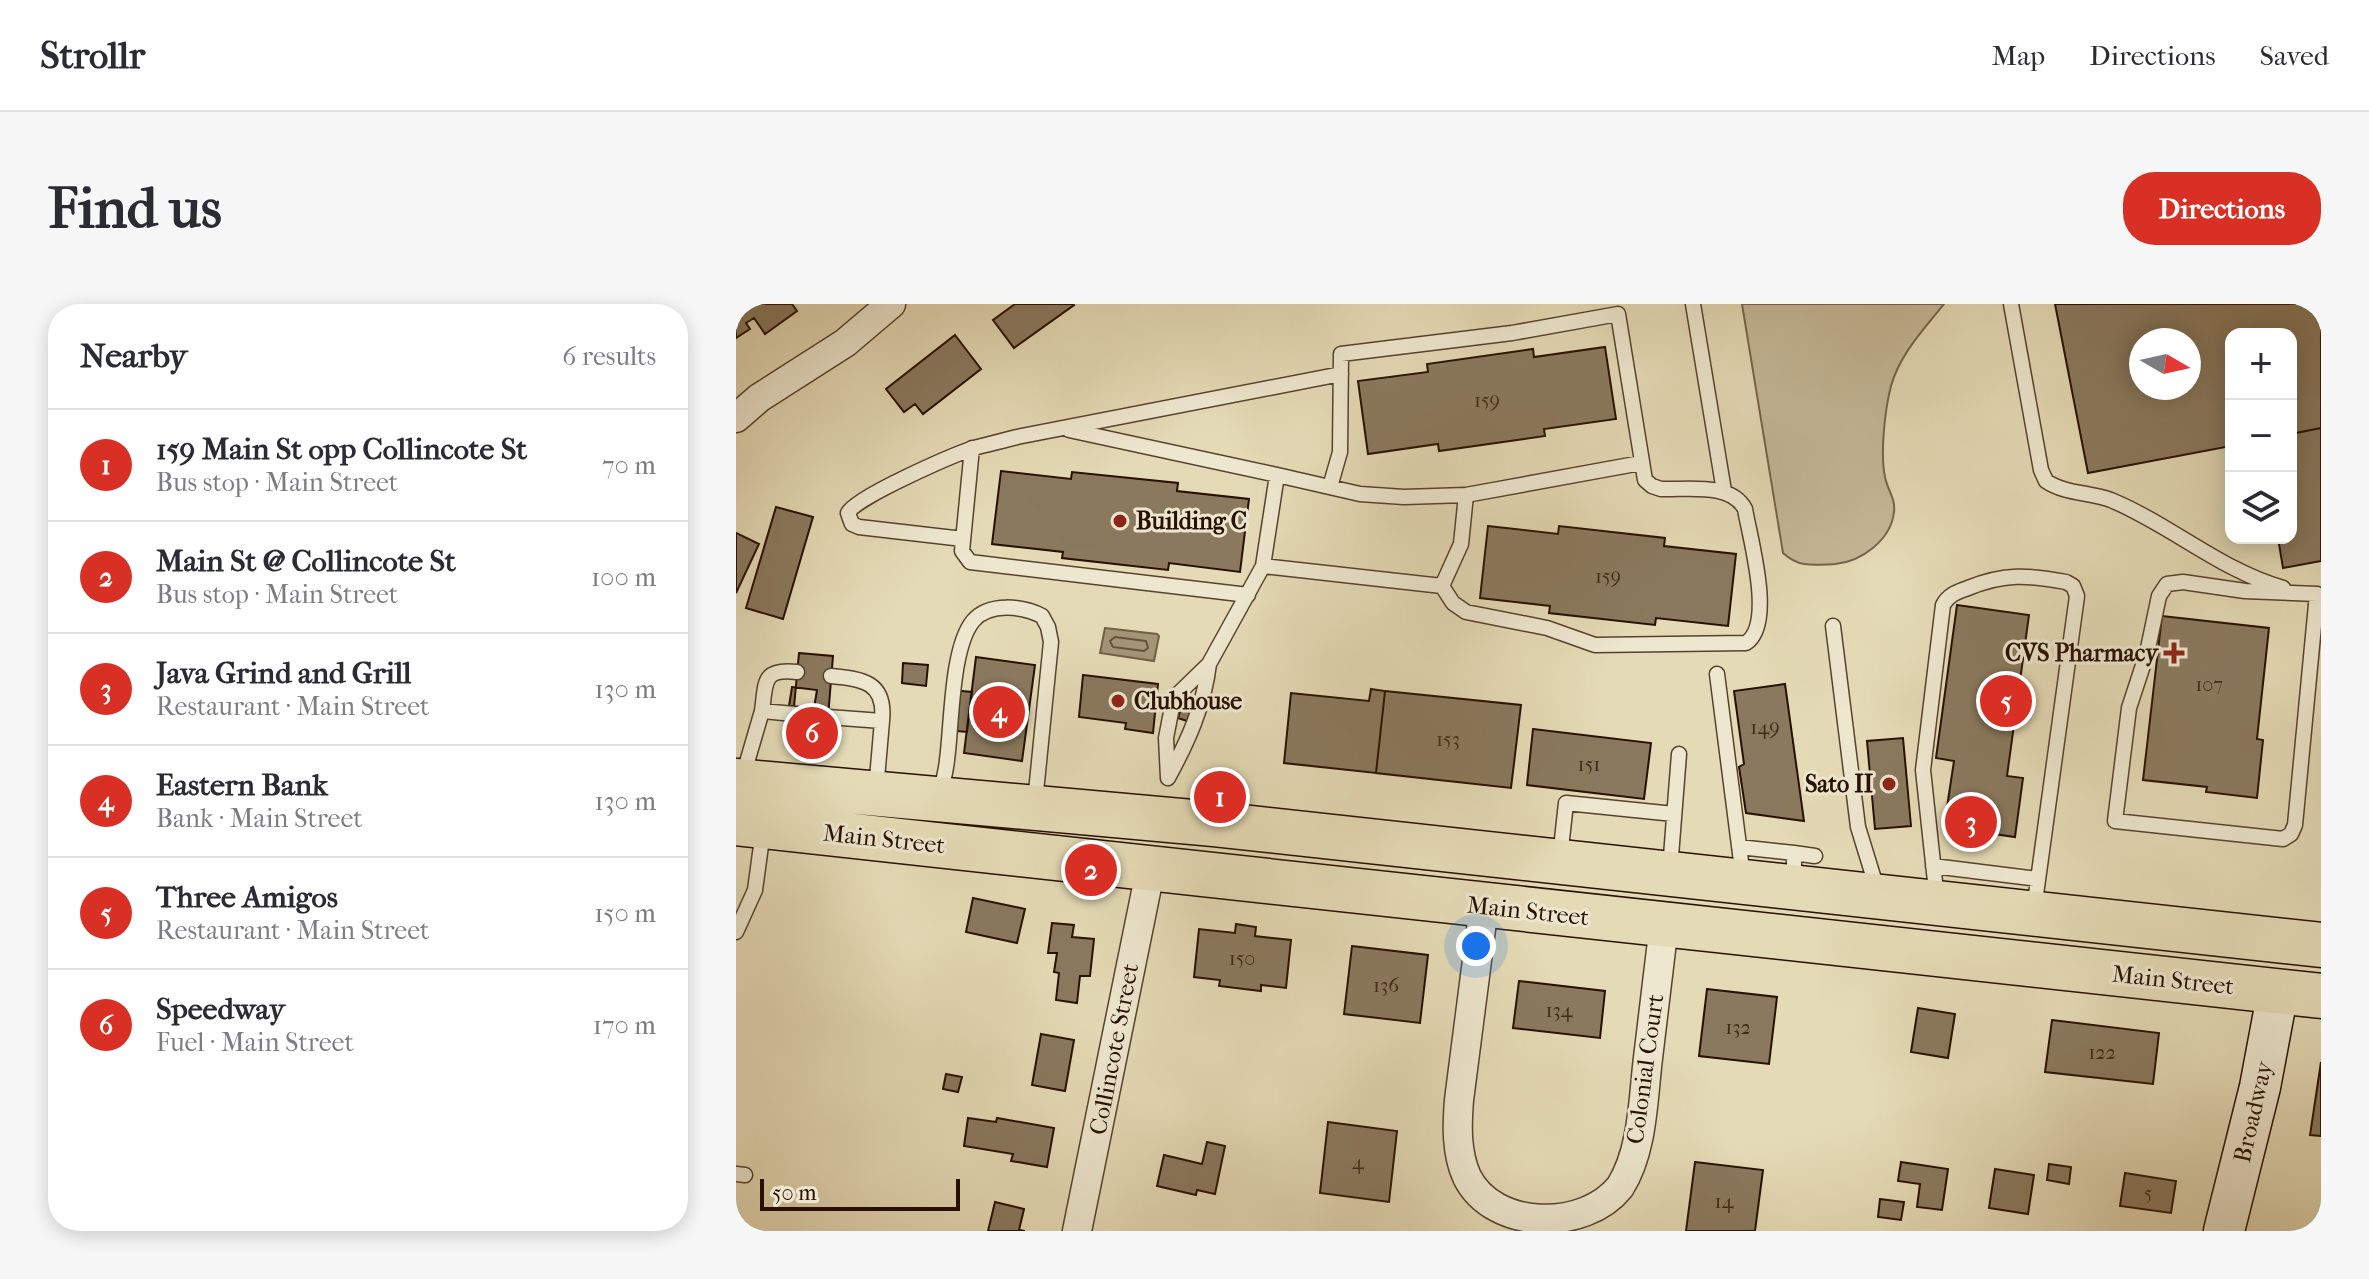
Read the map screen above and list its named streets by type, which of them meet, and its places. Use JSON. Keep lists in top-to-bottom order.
{
  "streets": {
    "main road": ["Main Street", "Broadway"],
    "street": ["Collincote Street", "Colonial Court"]
  },
  "crossings": [
    ["Main Street", "Collincote Street"],
    ["Main Street", "Colonial Court"],
    ["Main Street", "Broadway"]
  ],
  "places": {
    "other": ["Building C", "Clubhouse", "Sato II"],
    "health": ["CVS Pharmacy"]
  },
  "house_numbers": [
    "159",
    "159",
    "107",
    "149",
    "153",
    "151",
    "150",
    "136",
    "134",
    "132",
    "122",
    "4",
    "5",
    "14"
  ],
  "scale_bar": "50 m",
  "north": "right",
  "page": {
    "header": "Strollr",
    "nav": ["Map", "Directions", "Saved"],
    "buttons": "Directions",
    "title": "Find us",
    "heading": ["Nearby", "6 results"],
    "map_buttons": ["+", "−"],
    "list": [
      {
        "mark": "1",
        "name": "159 Main St opp Collincote St",
        "note": "Bus stop · Main Street",
        "value": "70 m"
      },
      {
        "mark": "2",
        "name": "Main St @ Collincote St",
        "note": "Bus stop · Main Street",
        "value": "100 m"
      },
      {
        "mark": "3",
        "name": "Java Grind and Grill",
        "note": "Restaurant · Main Street",
        "value": "130 m"
      },
      {
        "mark": "4",
        "name": "Eastern Bank",
        "note": "Bank · Main Street",
        "value": "130 m"
      },
      {
        "mark": "5",
        "name": "Three Amigos",
        "note": "Restaurant · Main Street",
        "value": "150 m"
      },
      {
        "mark": "6",
        "name": "Speedway",
        "note": "Fuel · Main Street",
        "value": "170 m"
      }
    ],
    "pins": [
      "5",
      "4",
      "6",
      "1",
      "3",
      "2"
    ],
    "scale": "50 m"
  }
}
